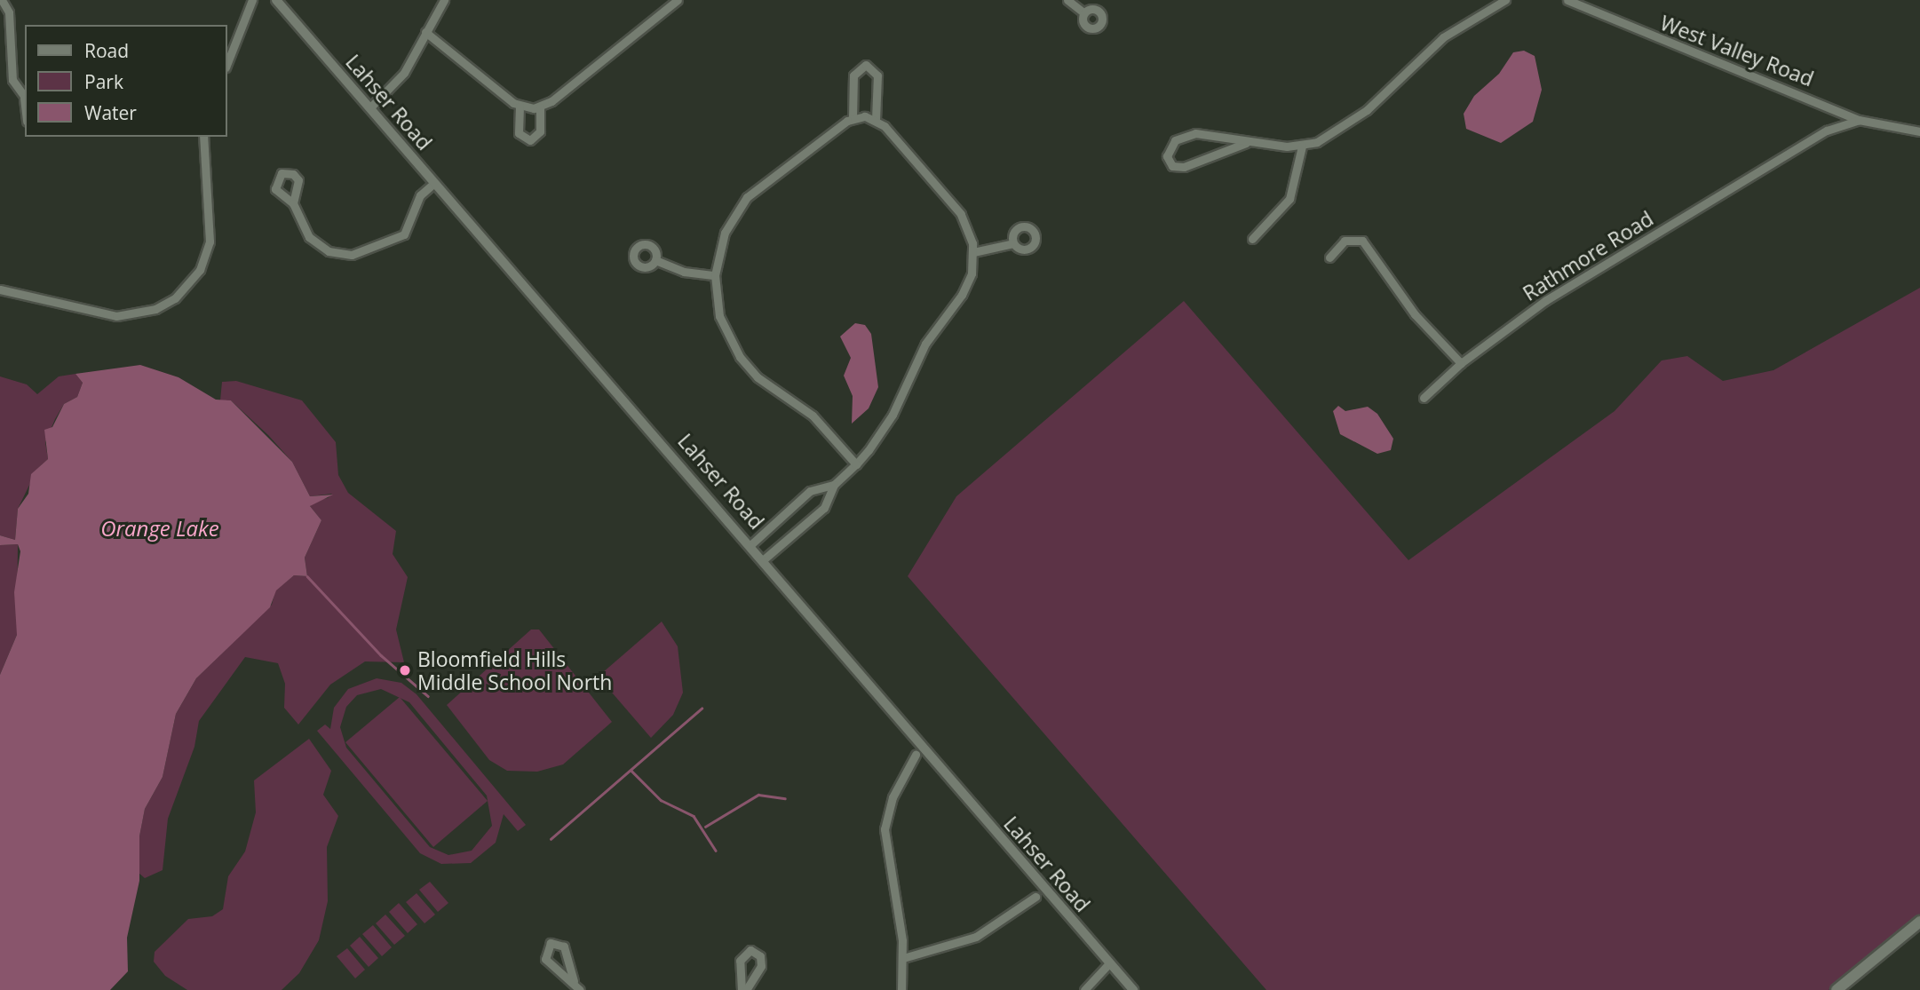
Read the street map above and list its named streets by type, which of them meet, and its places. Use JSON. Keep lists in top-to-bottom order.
{
  "streets": {
    "street": ["West Valley Road", "Lahser Road", "Rathmore Road"]
  },
  "crossings": [
    ["West Valley Road", "Rathmore Road"]
  ],
  "water": ["Orange Lake"],
  "places": ["Bloomfield Hills Middle School North"],
  "legend": ["Road", "Park", "Water"]
}
